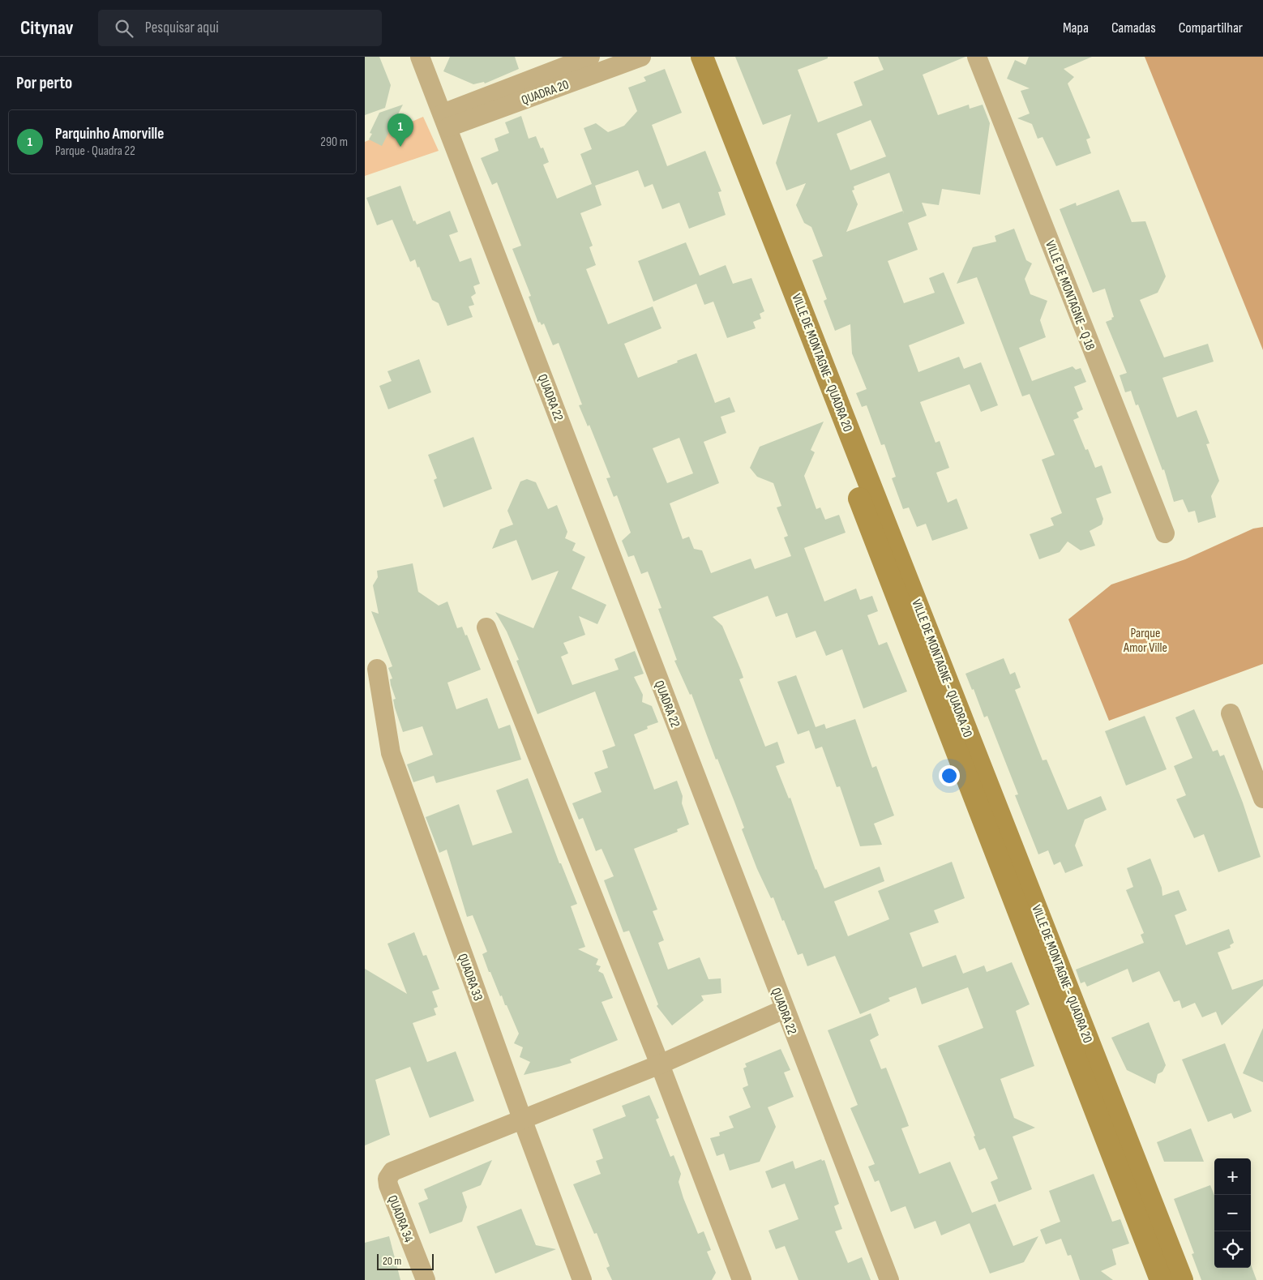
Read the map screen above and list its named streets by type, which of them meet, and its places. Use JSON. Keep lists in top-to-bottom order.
{
  "streets": {
    "street": [
      "QUADRA 20",
      "VILLE DE MONTAGNE - Q 18",
      "VILLE DE MONTAGNE - QUADRA 20",
      "QUADRA 22",
      "QUADRA 33",
      "QUADRA 34"
    ]
  },
  "crossings": [
    ["QUADRA 20", "QUADRA 22"],
    ["QUADRA 33", "QUADRA 34"]
  ],
  "parks": ["Parque Amor Ville"],
  "scale_bar": "20 m",
  "page": {
    "header": "Citynav",
    "search": "Pesquisar aqui",
    "nav": ["Mapa", "Camadas", "Compartilhar"],
    "heading": "Por perto",
    "list": [
      {
        "mark": "1",
        "name": "Parquinho Amorville",
        "note": "Parque · Quadra 22",
        "value": "290 m"
      }
    ],
    "pins": "1",
    "map_buttons": ["+", "−"],
    "scale": "20 m"
  }
}
